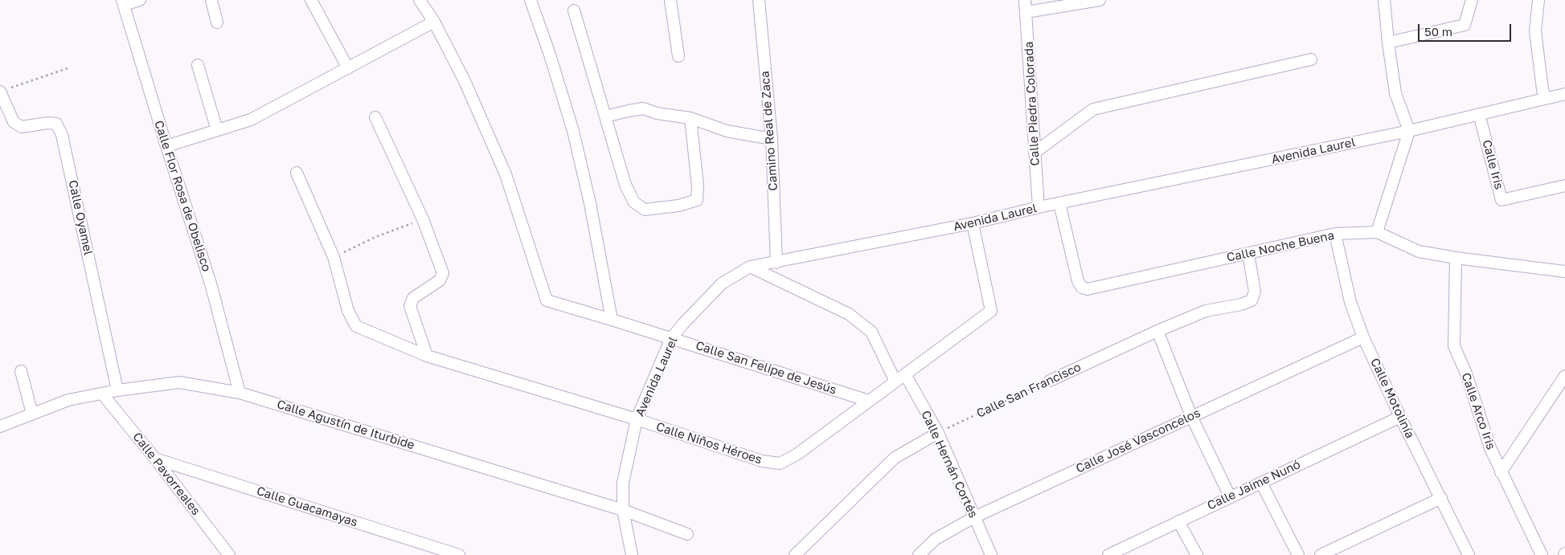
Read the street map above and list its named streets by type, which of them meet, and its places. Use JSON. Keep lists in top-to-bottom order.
{
  "streets": {
    "street": [
      "Calle Piedra Colorada",
      "Camino Real de Zaca",
      "Avenida Laurel",
      "Calle Iris",
      "Calle Flor Rosa de Obelisco",
      "Calle Oyamel",
      "Calle Noche Buena",
      "Calle San Felipe de Jesús",
      "Calle San Francisco",
      "Calle Motolinía",
      "Calle Arco Iris",
      "Calle Agustín de Iturbide",
      "Calle José Vasconcelos",
      "Calle Niños Héroes",
      "Calle Hernán Cortés",
      "Calle Pavorreales",
      "Calle Jaime Nunó",
      "Calle Guacamayas"
    ]
  },
  "crossings": [
    ["Calle Piedra Colorada", "Avenida Laurel"],
    ["Camino Real de Zaca", "Avenida Laurel"],
    ["Avenida Laurel", "Calle Iris"],
    ["Avenida Laurel", "Calle Noche Buena"],
    ["Avenida Laurel", "Calle San Felipe de Jesús"],
    ["Avenida Laurel", "Calle Agustín de Iturbide"],
    ["Avenida Laurel", "Calle Niños Héroes"],
    ["Calle Flor Rosa de Obelisco", "Calle Agustín de Iturbide"],
    ["Calle Oyamel", "Calle Agustín de Iturbide"],
    ["Calle Noche Buena", "Calle San Francisco"],
    ["Calle Noche Buena", "Calle Motolinía"],
    ["Calle Noche Buena", "Calle Arco Iris"],
    ["Calle San Felipe de Jesús", "Calle Niños Héroes"],
    ["Calle San Francisco", "Calle Hernán Cortés"],
    ["Calle Motolinía", "Calle José Vasconcelos"],
    ["Calle Motolinía", "Calle Jaime Nunó"],
    ["Calle Agustín de Iturbide", "Calle Pavorreales"],
    ["Calle José Vasconcelos", "Calle Hernán Cortés"],
    ["Calle Niños Héroes", "Calle Hernán Cortés"],
    ["Calle Pavorreales", "Calle Guacamayas"]
  ],
  "scale_bar": "50 m"
}
